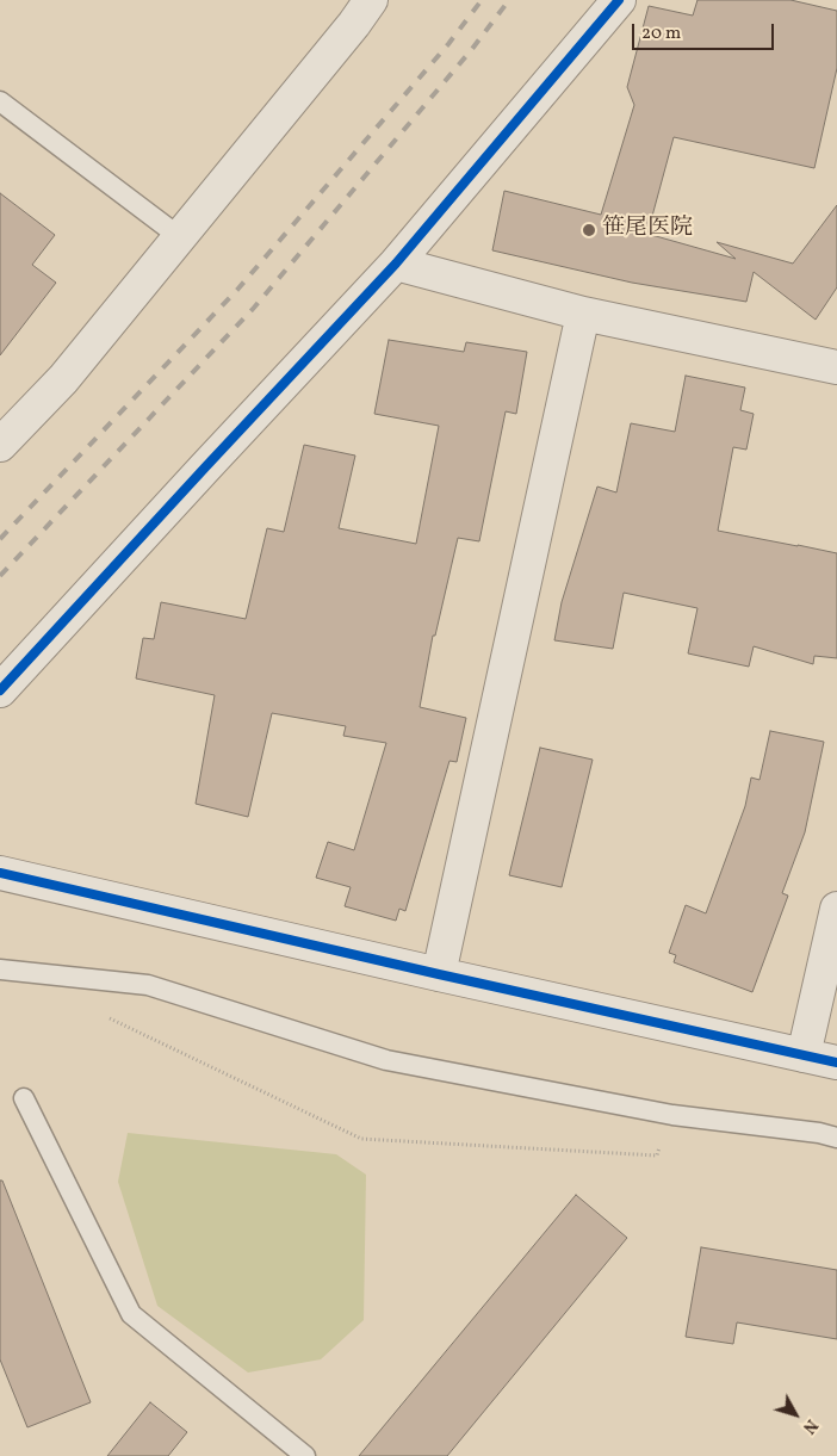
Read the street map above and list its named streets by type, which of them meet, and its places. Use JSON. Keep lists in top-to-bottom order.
{
  "places": ["笹尾医院"],
  "scale_bar": "20 m",
  "north": "bottom right"
}
